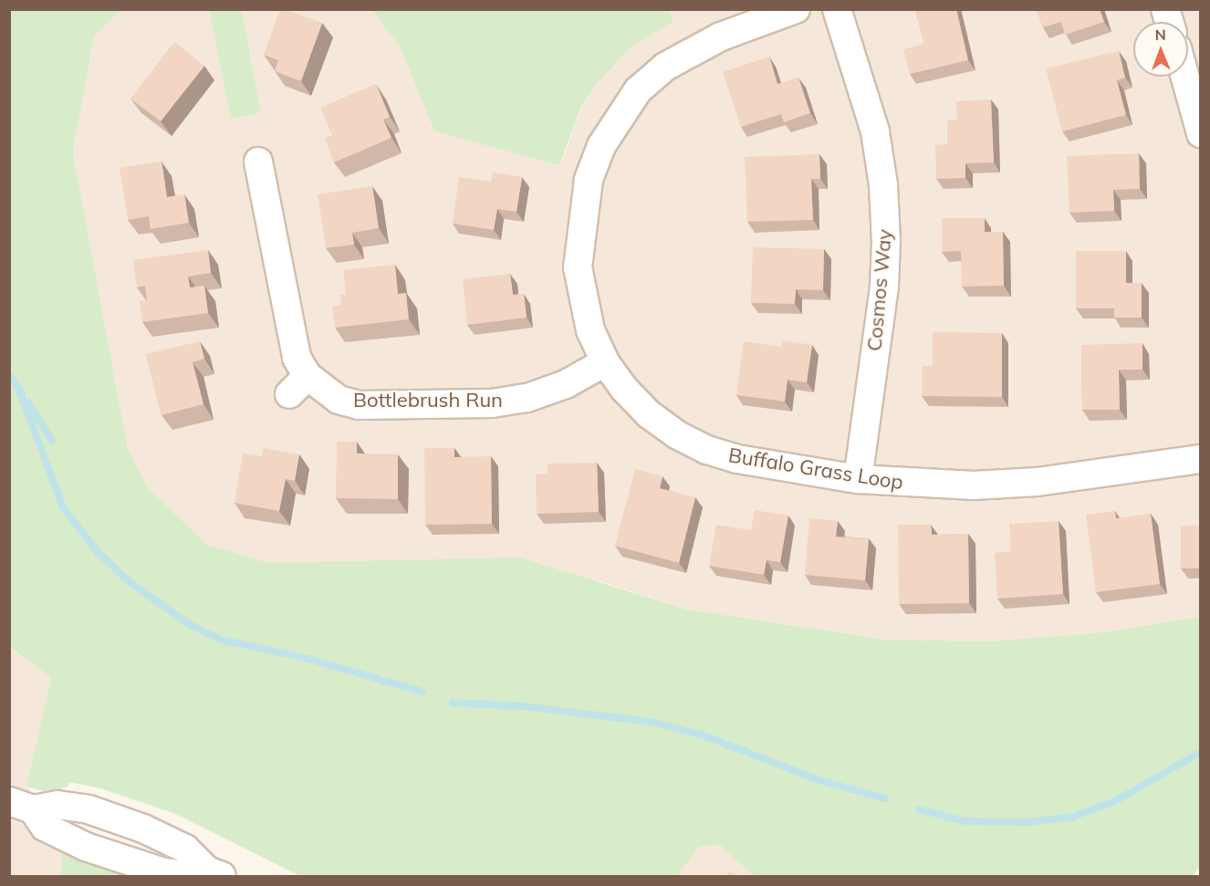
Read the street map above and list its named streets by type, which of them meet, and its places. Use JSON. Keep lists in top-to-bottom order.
{
  "streets": {
    "street": ["Cosmos Way", "Bottlebrush Run", "Buffalo Grass Loop"]
  },
  "crossings": [
    ["Cosmos Way", "Buffalo Grass Loop"],
    ["Bottlebrush Run", "Buffalo Grass Loop"]
  ],
  "north": "top"
}
